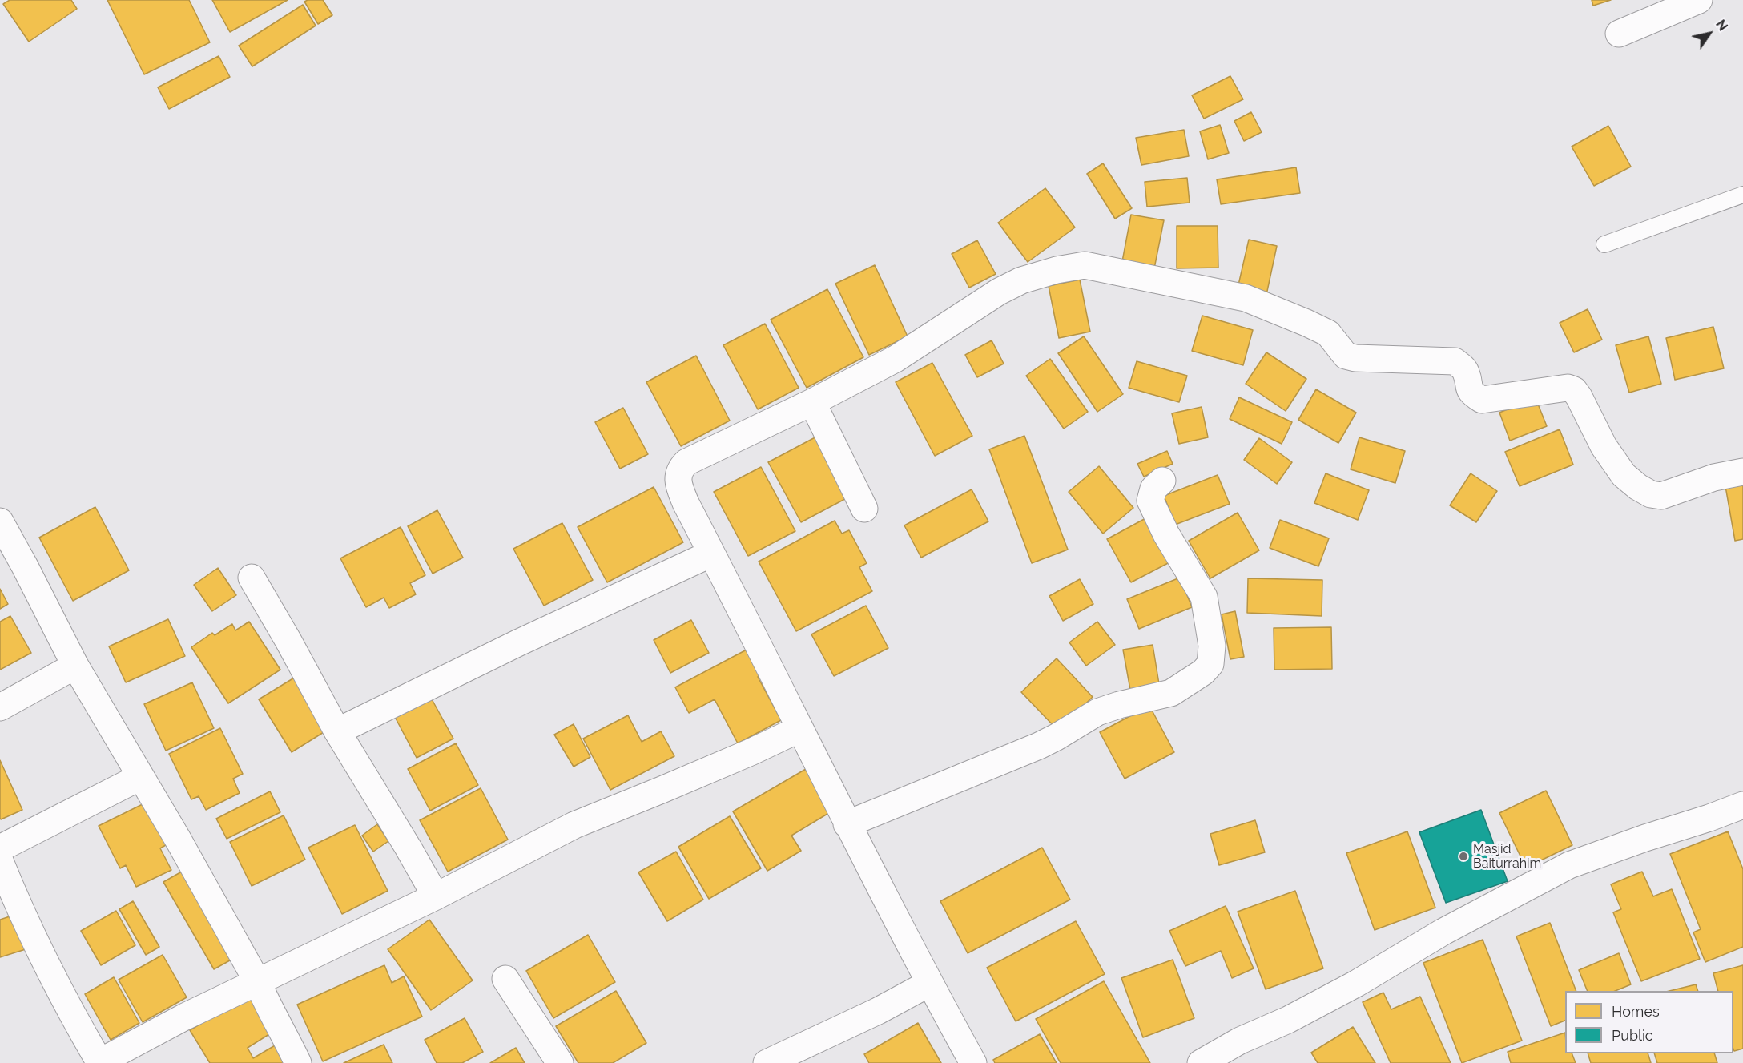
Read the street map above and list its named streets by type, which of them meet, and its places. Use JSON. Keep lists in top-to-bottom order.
{
  "places": ["Masjid Baiturrahim"],
  "legend": ["Homes", "Public"],
  "north": "top right"
}
